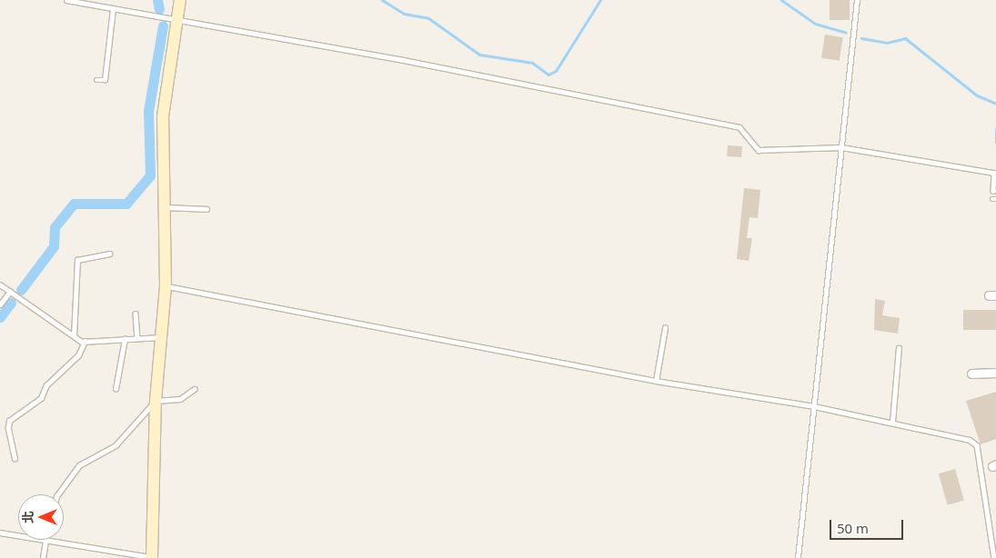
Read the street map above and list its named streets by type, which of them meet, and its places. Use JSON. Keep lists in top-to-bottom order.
{
  "scale_bar": "50 m",
  "north": "left"
}
